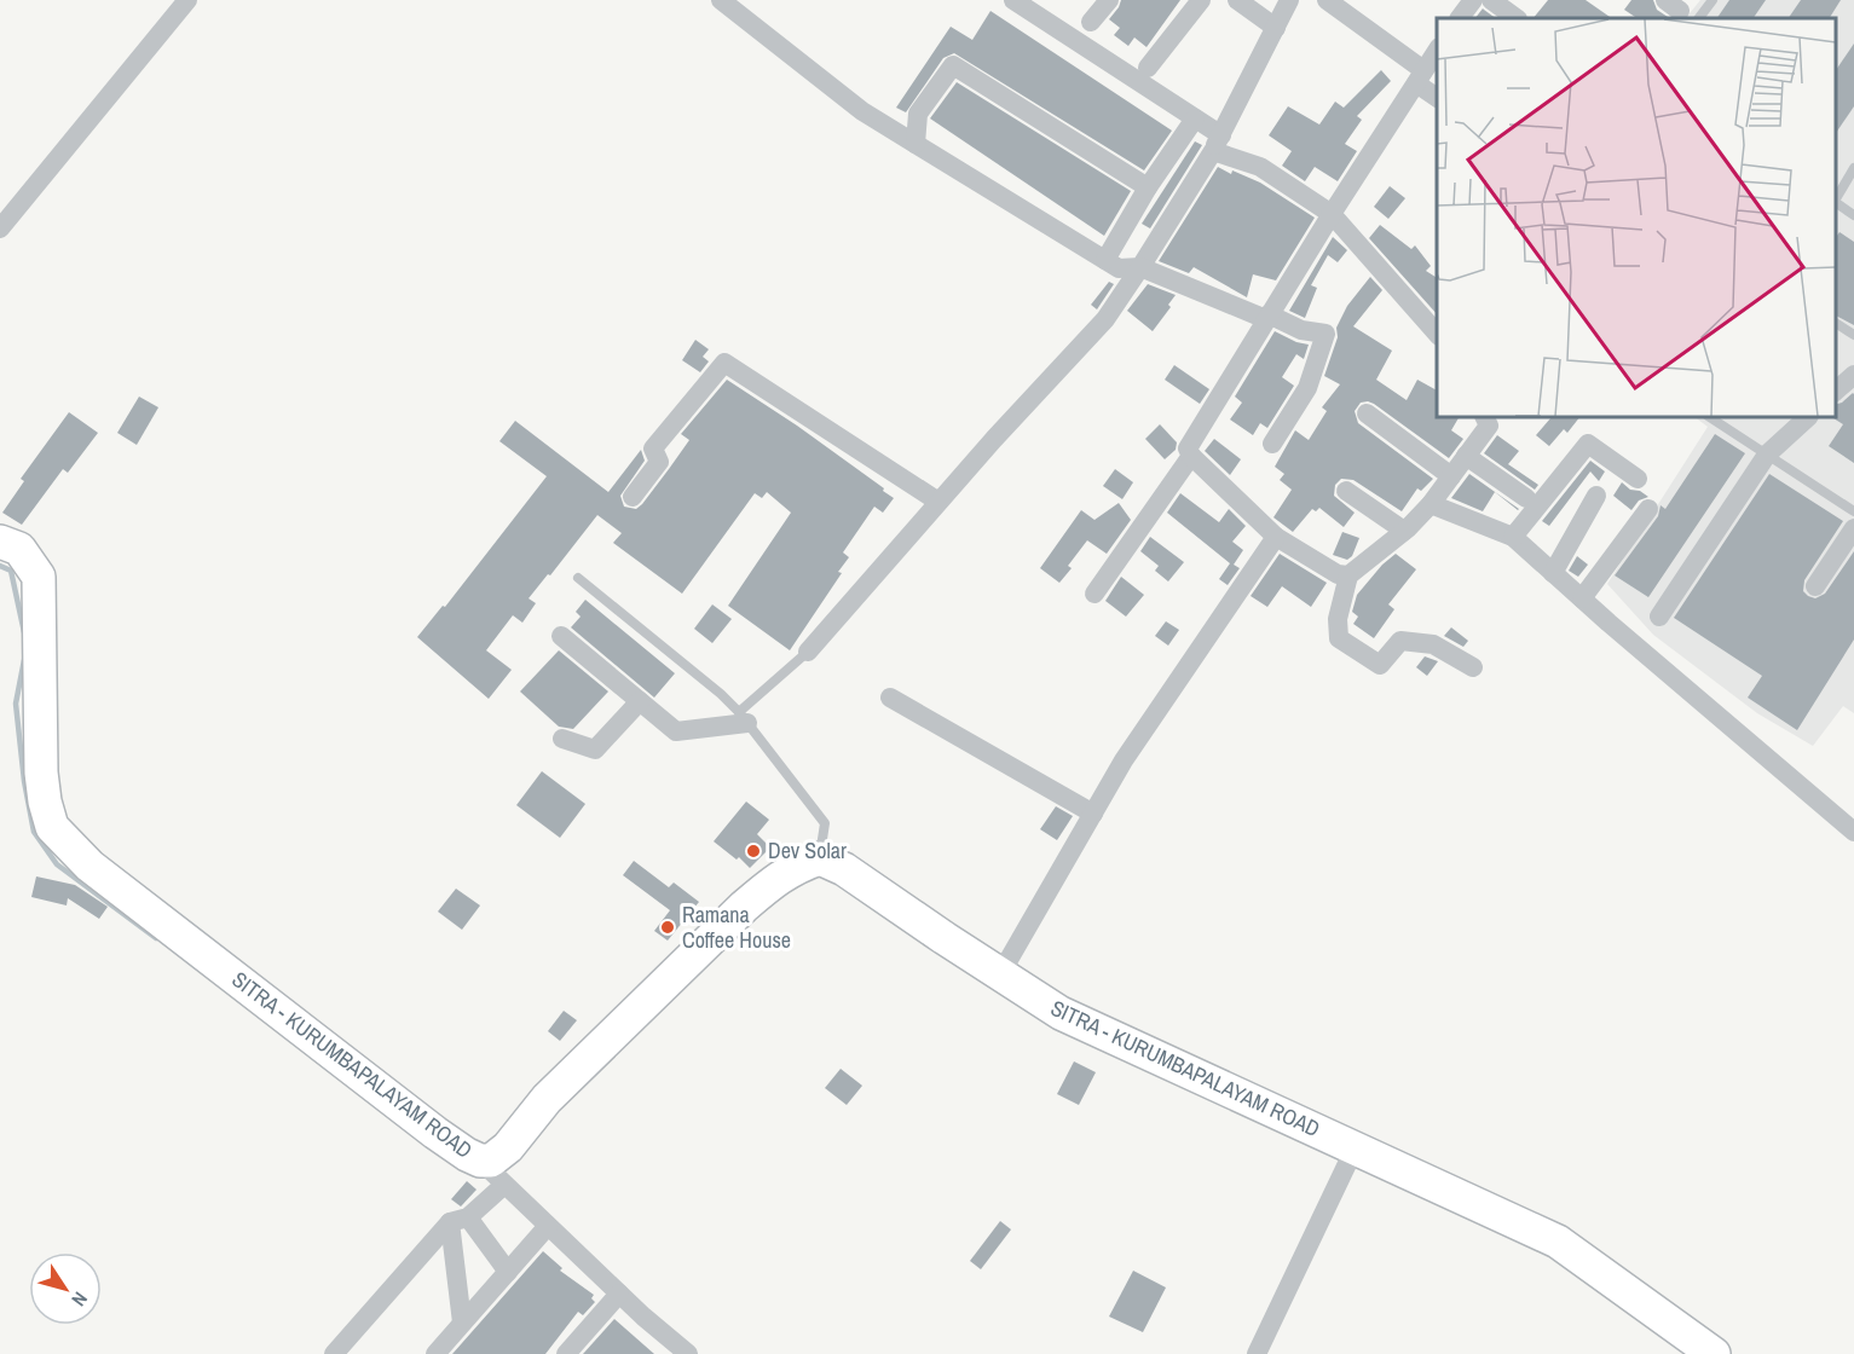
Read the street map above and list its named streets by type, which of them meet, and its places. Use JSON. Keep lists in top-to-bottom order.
{
  "streets": {
    "main road": ["SITRA - KURUMBAPALAYAM ROAD"]
  },
  "places": ["Dev Solar", "Ramana Coffee House"],
  "north": "bottom right"
}
